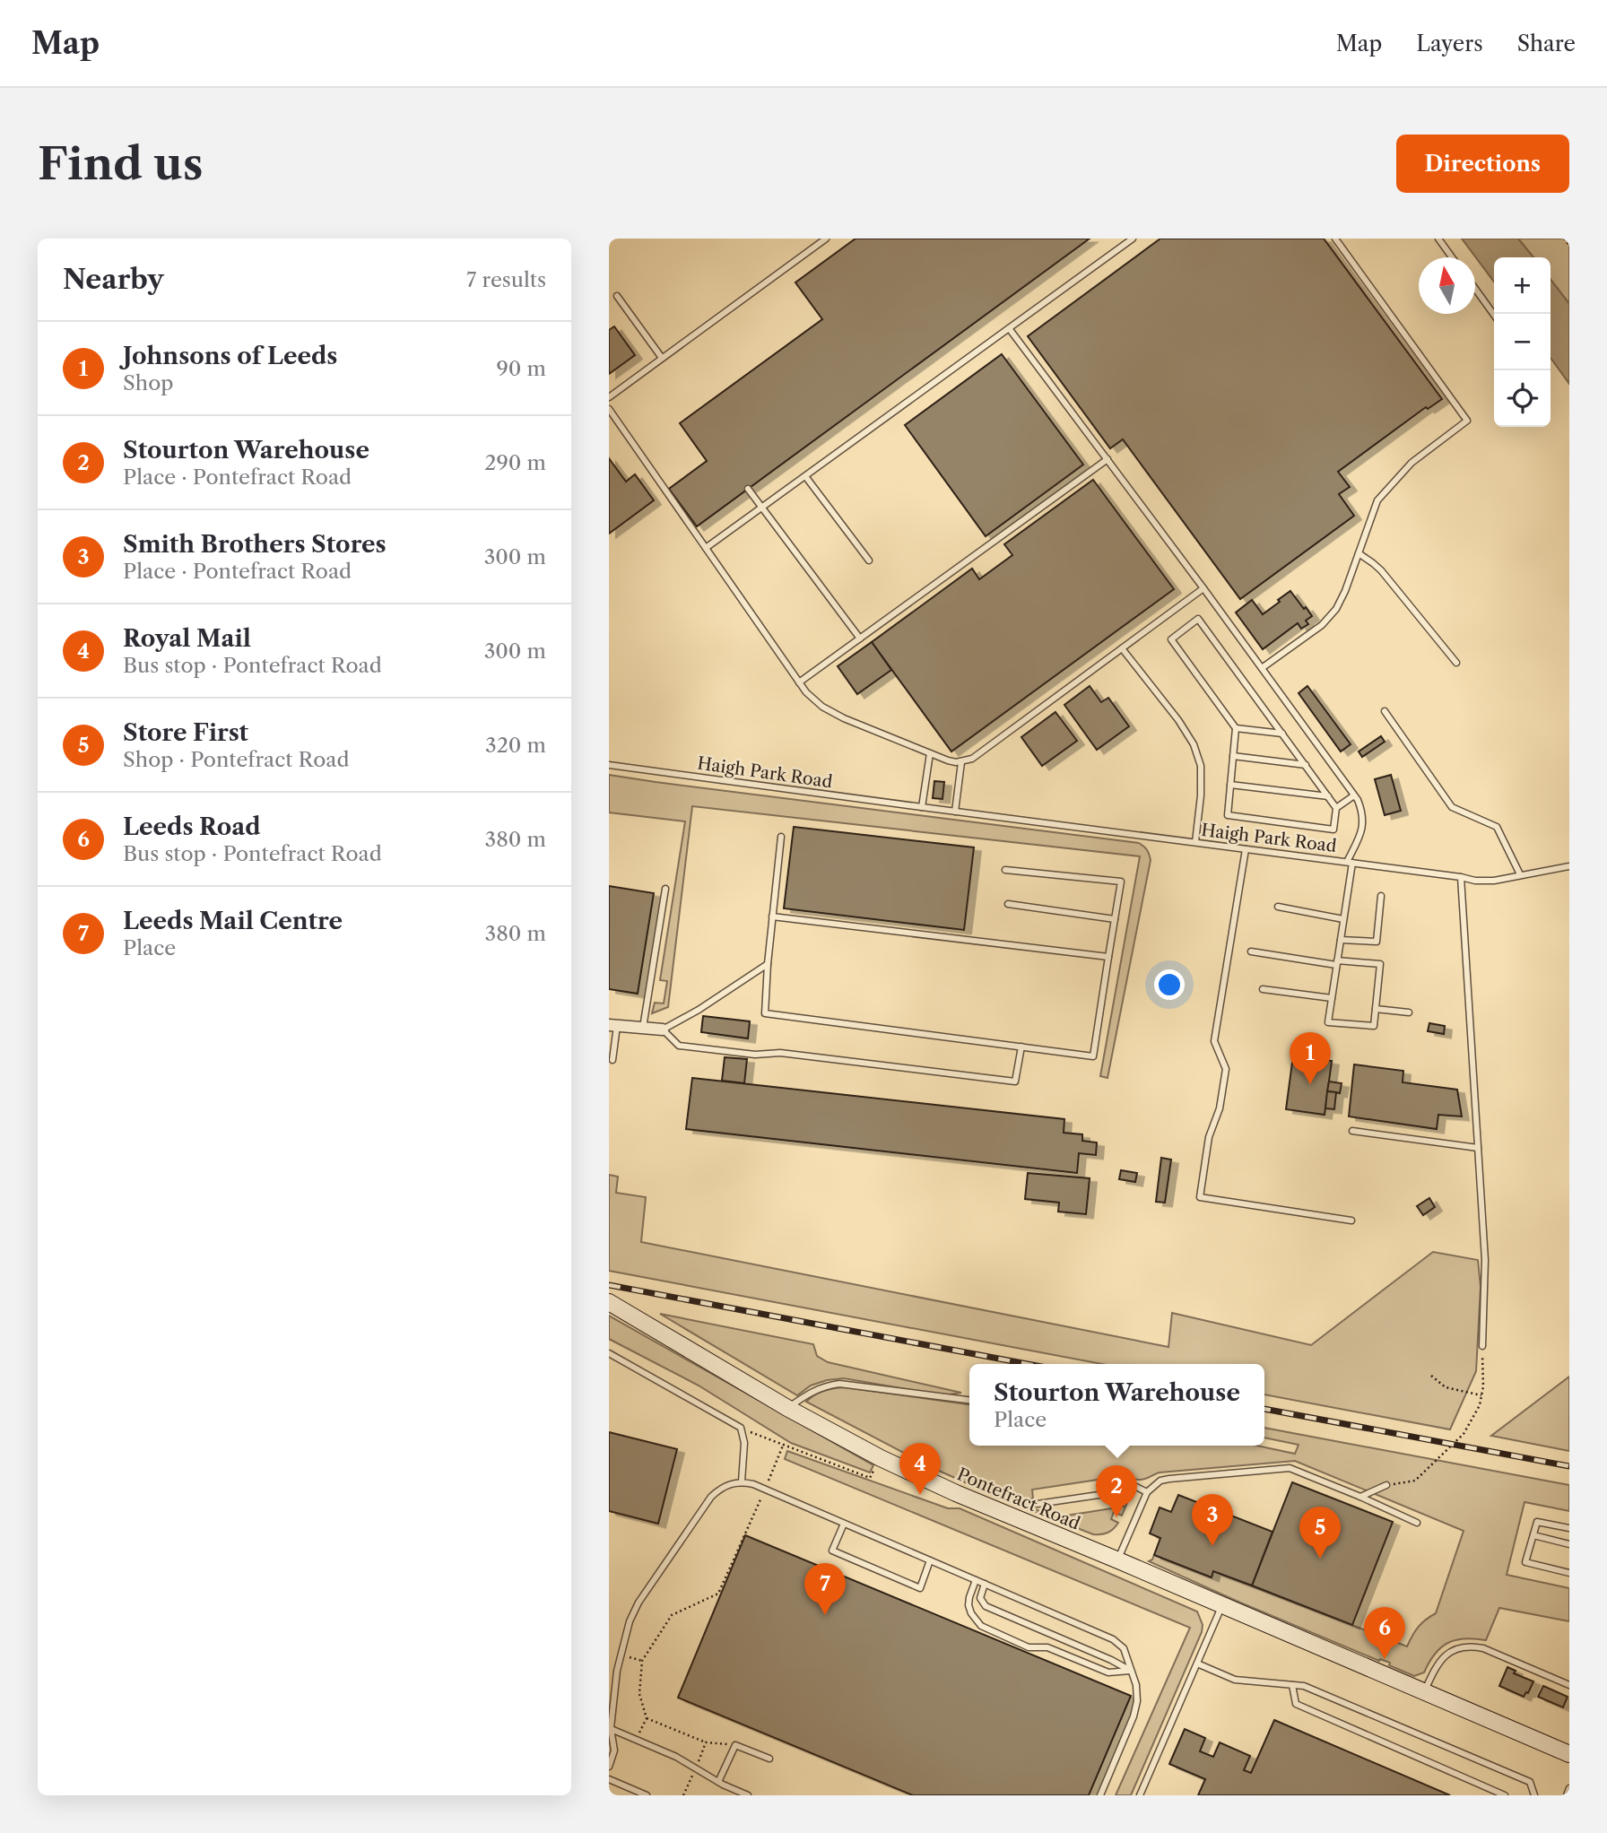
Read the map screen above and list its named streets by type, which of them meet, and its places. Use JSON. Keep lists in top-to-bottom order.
{
  "streets": {
    "main road": ["Pontefract Road"],
    "lane": ["Haigh Park Road"]
  },
  "north": "top",
  "page": {
    "header": "Map",
    "nav": ["Map", "Layers", "Share"],
    "buttons": "Directions",
    "title": "Find us",
    "heading": ["Nearby", "7 results"],
    "map_buttons": ["+", "−"],
    "list": [
      {
        "mark": "1",
        "name": "Johnsons of Leeds",
        "note": "Shop",
        "value": "90 m"
      },
      {
        "mark": "2",
        "name": "Stourton Warehouse",
        "note": "Place · Pontefract Road",
        "value": "290 m"
      },
      {
        "mark": "3",
        "name": "Smith Brothers Stores",
        "note": "Place · Pontefract Road",
        "value": "300 m"
      },
      {
        "mark": "4",
        "name": "Royal Mail",
        "note": "Bus stop · Pontefract Road",
        "value": "300 m"
      },
      {
        "mark": "5",
        "name": "Store First",
        "note": "Shop · Pontefract Road",
        "value": "320 m"
      },
      {
        "mark": "6",
        "name": "Leeds Road",
        "note": "Bus stop · Pontefract Road",
        "value": "380 m"
      },
      {
        "mark": "7",
        "name": "Leeds Mail Centre",
        "note": "Place",
        "value": "380 m"
      }
    ],
    "pins": [
      "1",
      "4",
      "2",
      "3",
      "5",
      "7",
      "6"
    ],
    "popup": ["Stourton Warehouse", "Place"]
  }
}
